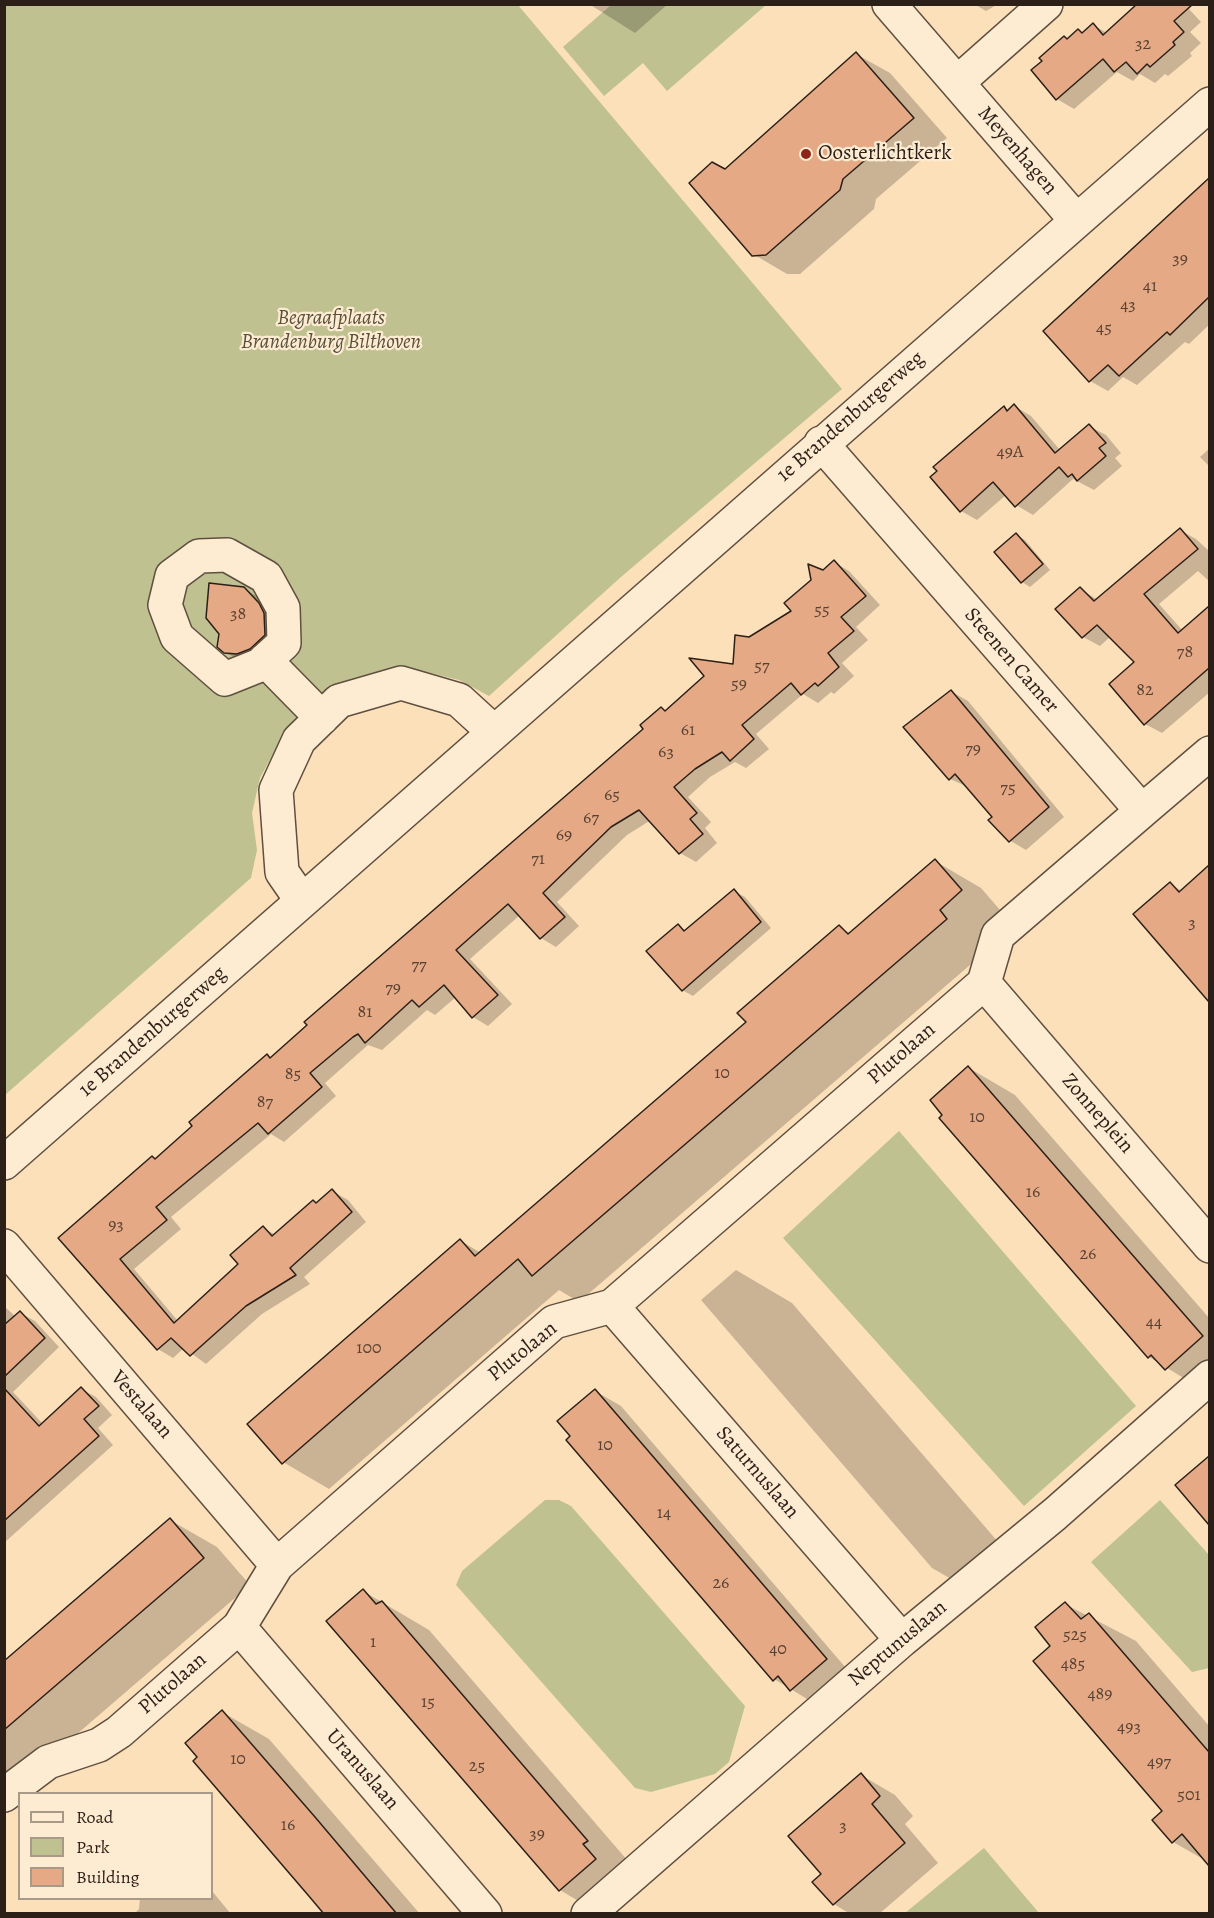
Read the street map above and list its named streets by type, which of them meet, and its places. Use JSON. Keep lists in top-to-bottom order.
{
  "streets": {
    "street": [
      "Meyenhagen",
      "1e Brandenburgerweg",
      "Steenen Camer",
      "Plutolaan",
      "Zonneplein",
      "Vestalaan",
      "Saturnuslaan",
      "Neptunuslaan",
      "Uranuslaan"
    ]
  },
  "crossings": [
    ["Meyenhagen", "1e Brandenburgerweg"],
    ["1e Brandenburgerweg", "Steenen Camer"],
    ["Plutolaan", "Zonneplein"],
    ["Plutolaan", "Vestalaan"],
    ["Plutolaan", "Saturnuslaan"],
    ["Plutolaan", "Uranuslaan"],
    ["Saturnuslaan", "Neptunuslaan"]
  ],
  "parks": ["Begraafplaats Brandenburg Bilthoven"],
  "places": ["Oosterlichtkerk"],
  "house_numbers": [
    "32",
    "39",
    "41",
    "43",
    "45",
    "49A",
    "55",
    "38",
    "78",
    "57",
    "59",
    "82",
    "61",
    "79",
    "63",
    "75",
    "65",
    "67",
    "69",
    "71",
    "3",
    "77",
    "79",
    "81",
    "10",
    "85",
    "87",
    "10",
    "16",
    "93",
    "26",
    "44",
    "100",
    "10",
    "14",
    "26",
    "525",
    "1",
    "40",
    "485",
    "489",
    "15",
    "493",
    "10",
    "497",
    "25",
    "501",
    "16",
    "3",
    "39"
  ],
  "legend": ["Road", "Park", "Building"]
}
